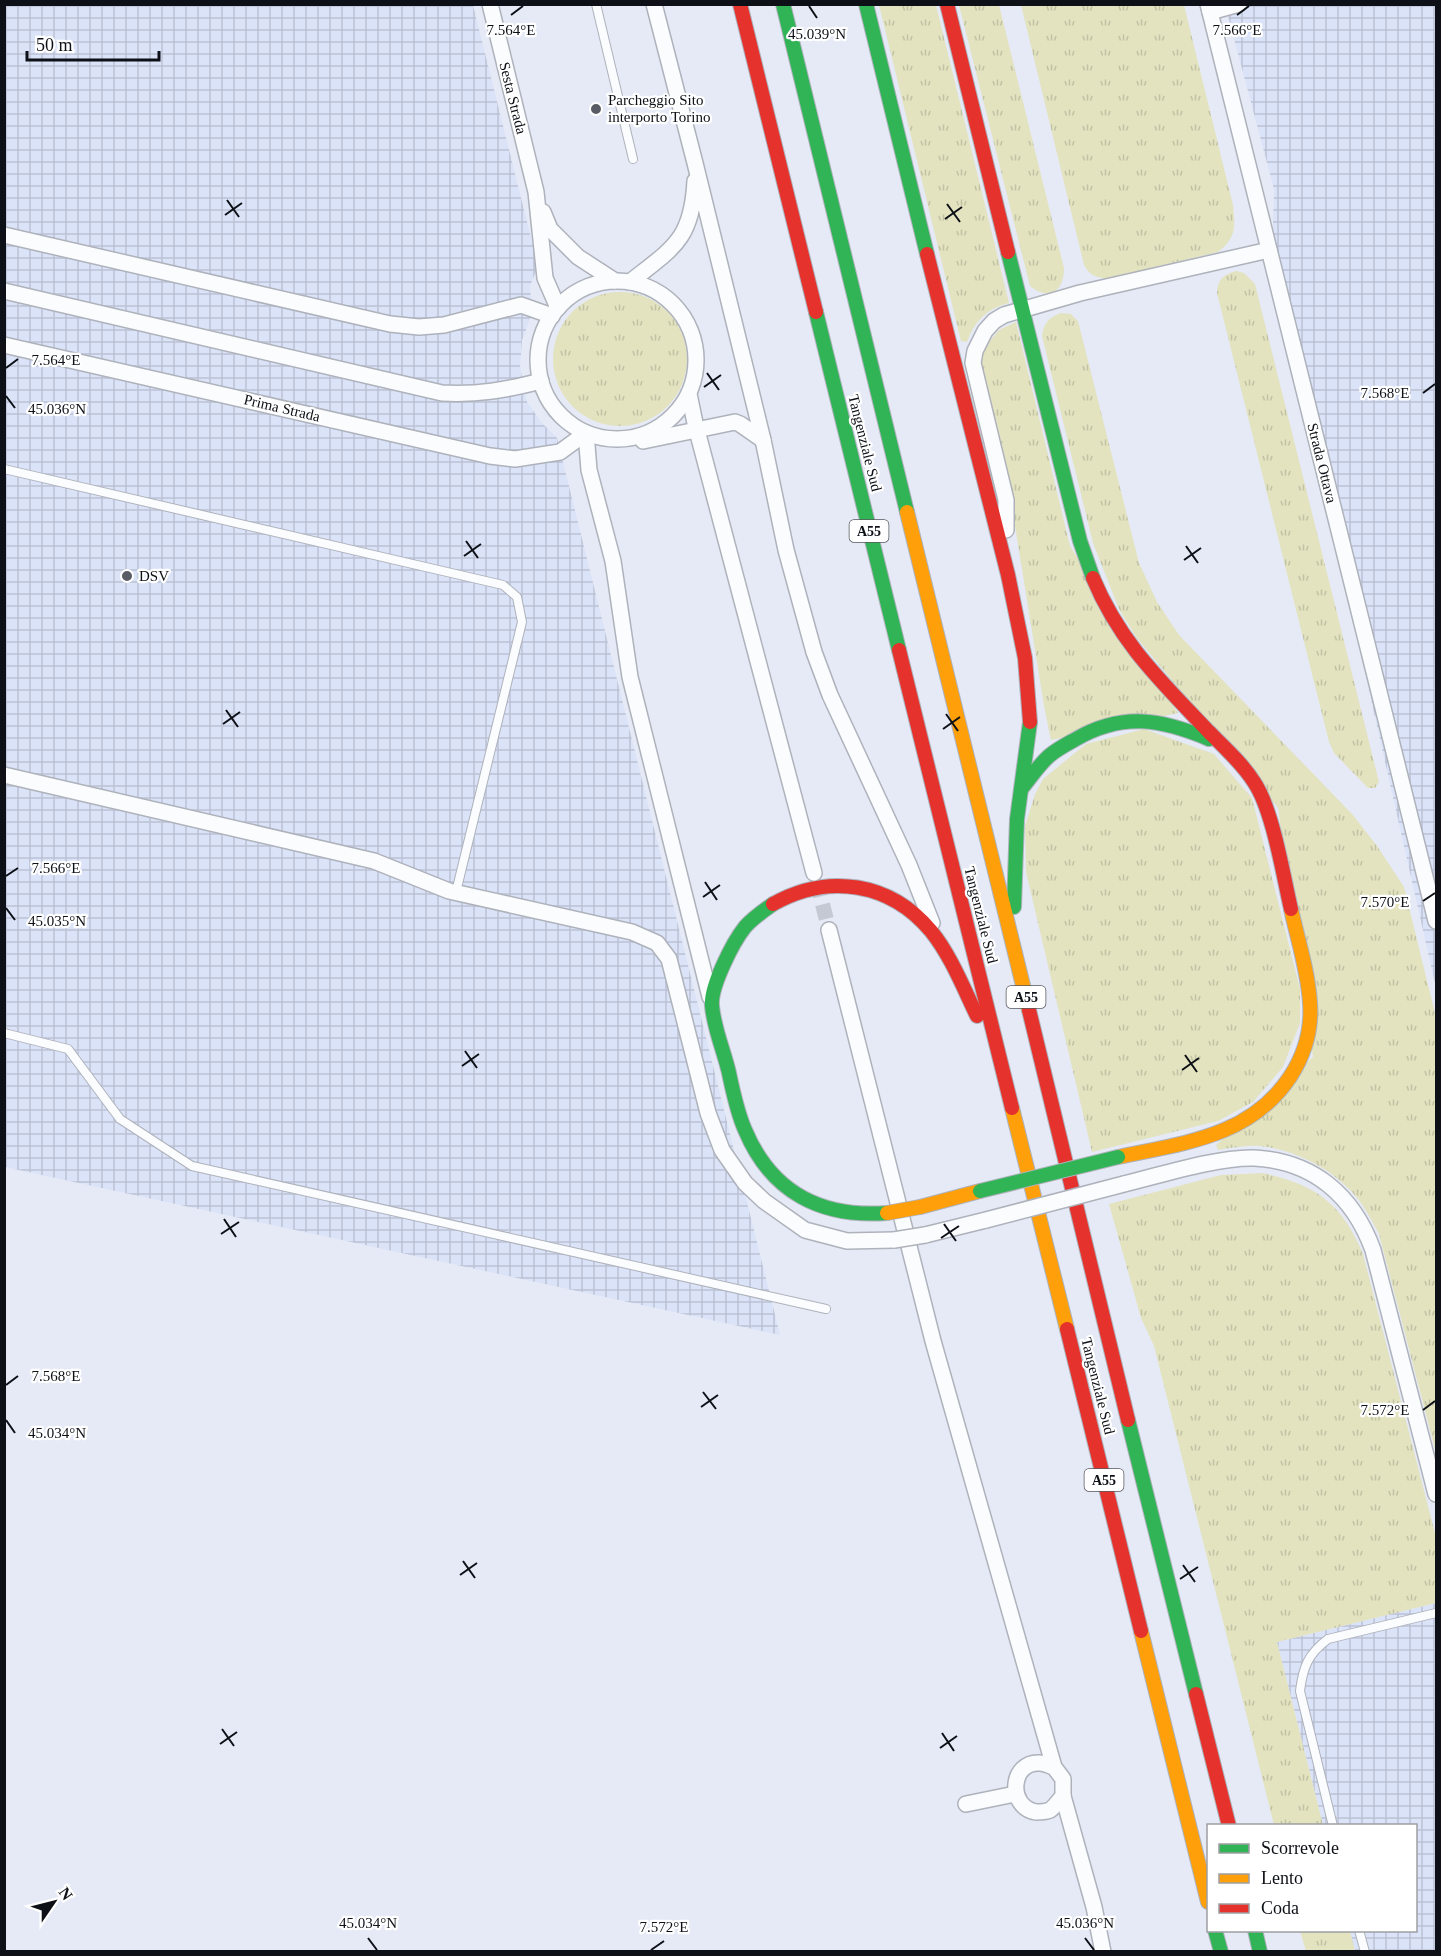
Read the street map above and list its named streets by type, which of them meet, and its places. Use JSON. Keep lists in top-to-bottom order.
{
  "streets": {
    "highway": ["Tangenziale Sud", "A55"],
    "street": ["Sesta Strada", "Prima Strada", "Strada Ottava"]
  },
  "crossings": [
    ["Sesta Strada", "Prima Strada"]
  ],
  "places": ["Parcheggio Sito interporto Torino", "DSV"],
  "legend": ["Scorrevole", "Lento", "Coda"],
  "scale_bar": "50 m",
  "north": "top right",
  "coordinates": [
    "7.564°E",
    "7.566°E",
    "45.039°N",
    "7.568°E",
    "45.036°N",
    "7.570°E",
    "45.035°N",
    "7.572°E",
    "45.034°N"
  ]
}
